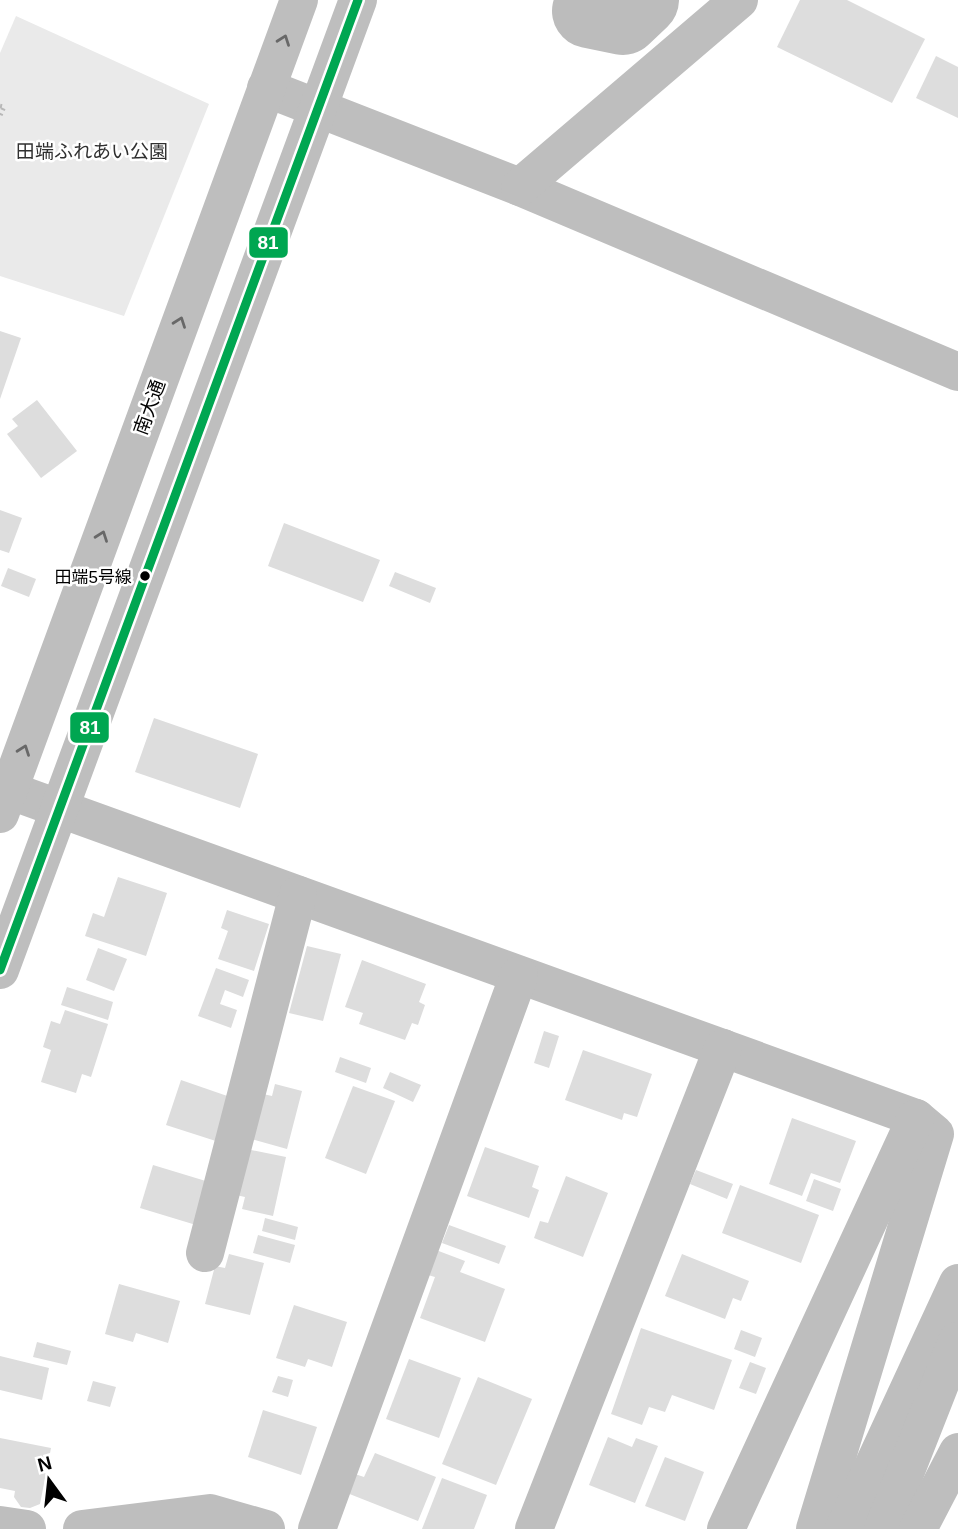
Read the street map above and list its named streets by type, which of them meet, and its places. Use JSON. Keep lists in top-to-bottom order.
{
  "streets": {
    "street": ["南大通"]
  },
  "parks": ["田端ふれあい公園"],
  "places": ["田端5号線"],
  "lines": ["transit line 81"],
  "north": "top"
}
